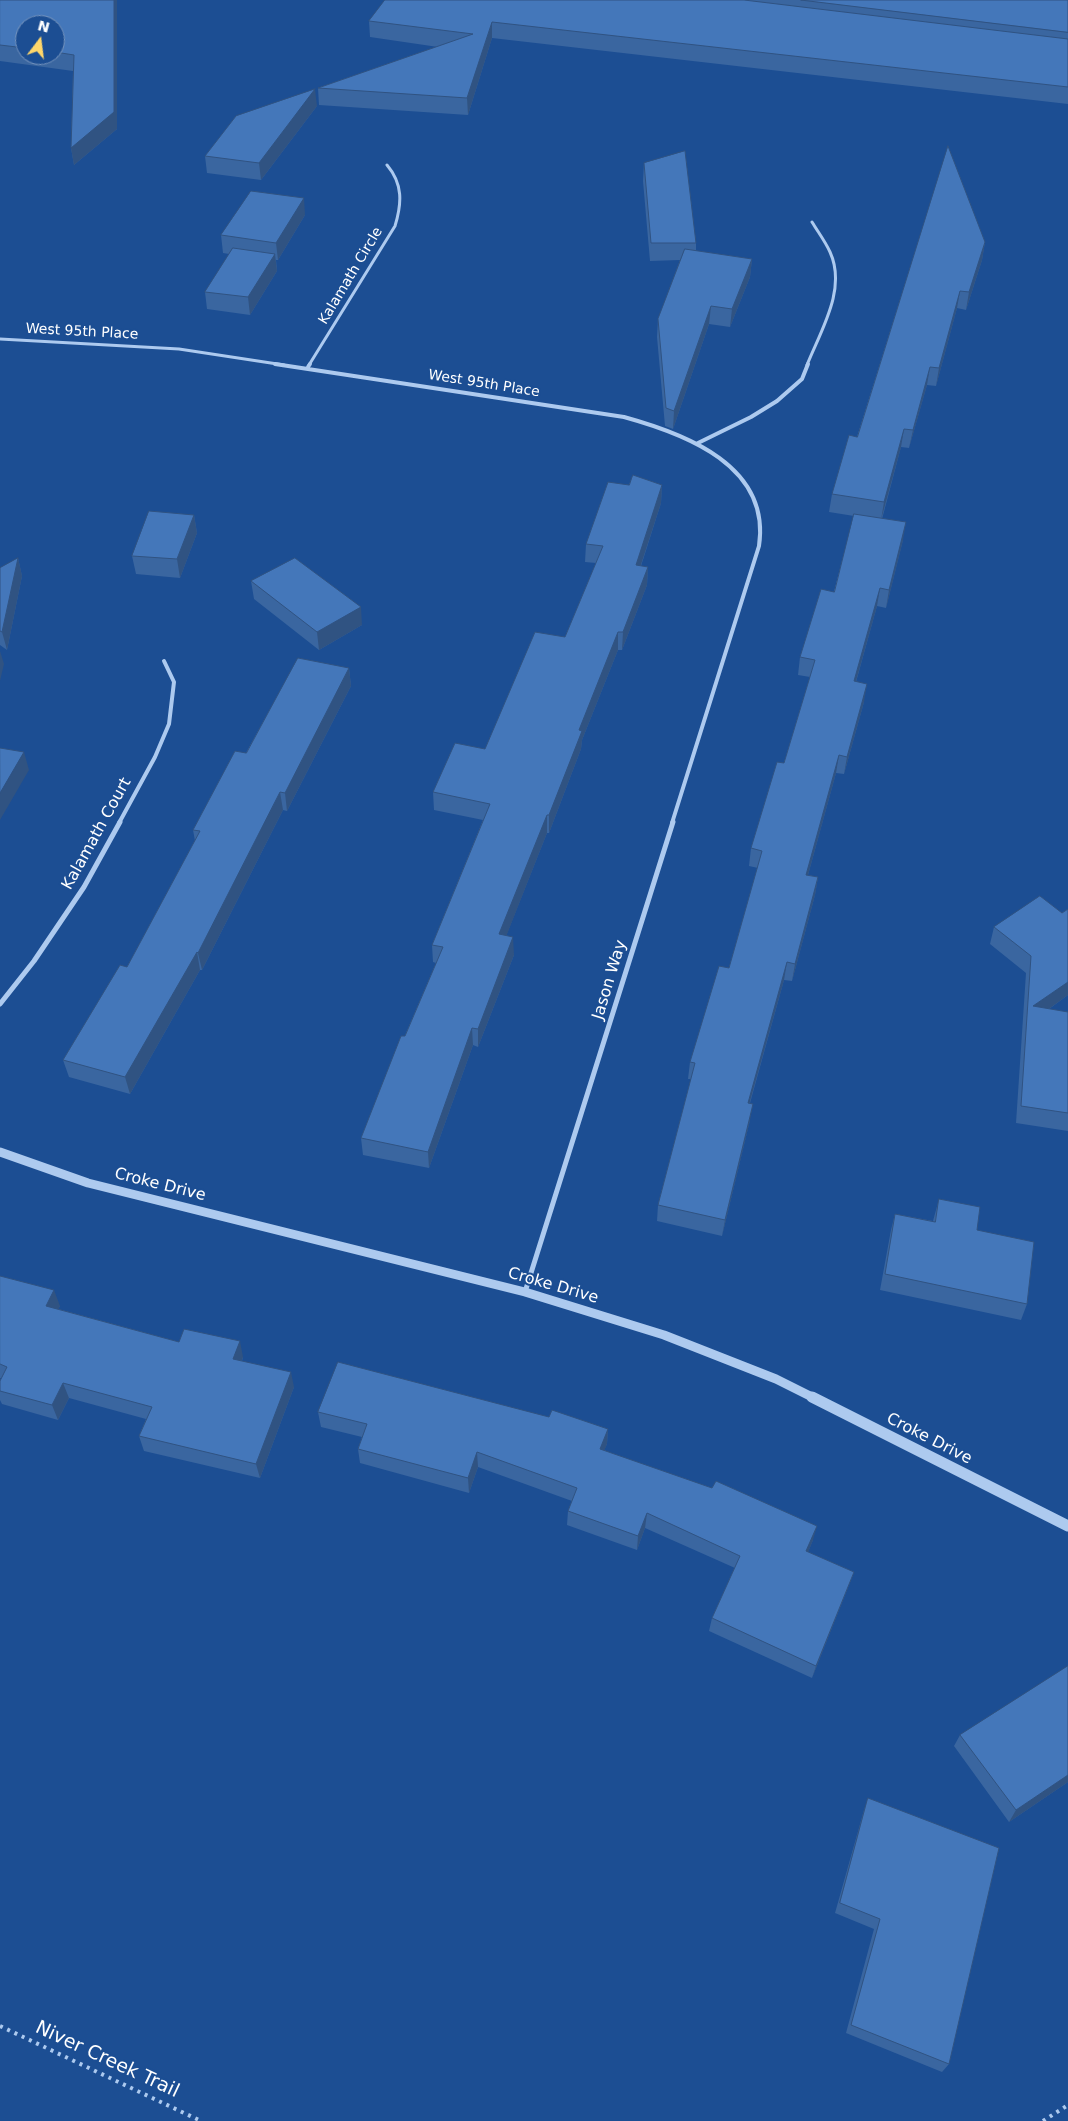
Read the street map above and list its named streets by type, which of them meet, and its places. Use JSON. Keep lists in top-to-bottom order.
{
  "streets": {
    "street": [
      "Kalamath Circle",
      "West 95th Place",
      "Kalamath Court",
      "Jason Way",
      "Croke Drive"
    ],
    "path": ["Niver Creek Trail"]
  },
  "crossings": [
    ["Kalamath Circle", "West 95th Place"],
    ["West 95th Place", "Jason Way"],
    ["Jason Way", "Croke Drive"]
  ],
  "north": "top"
}
